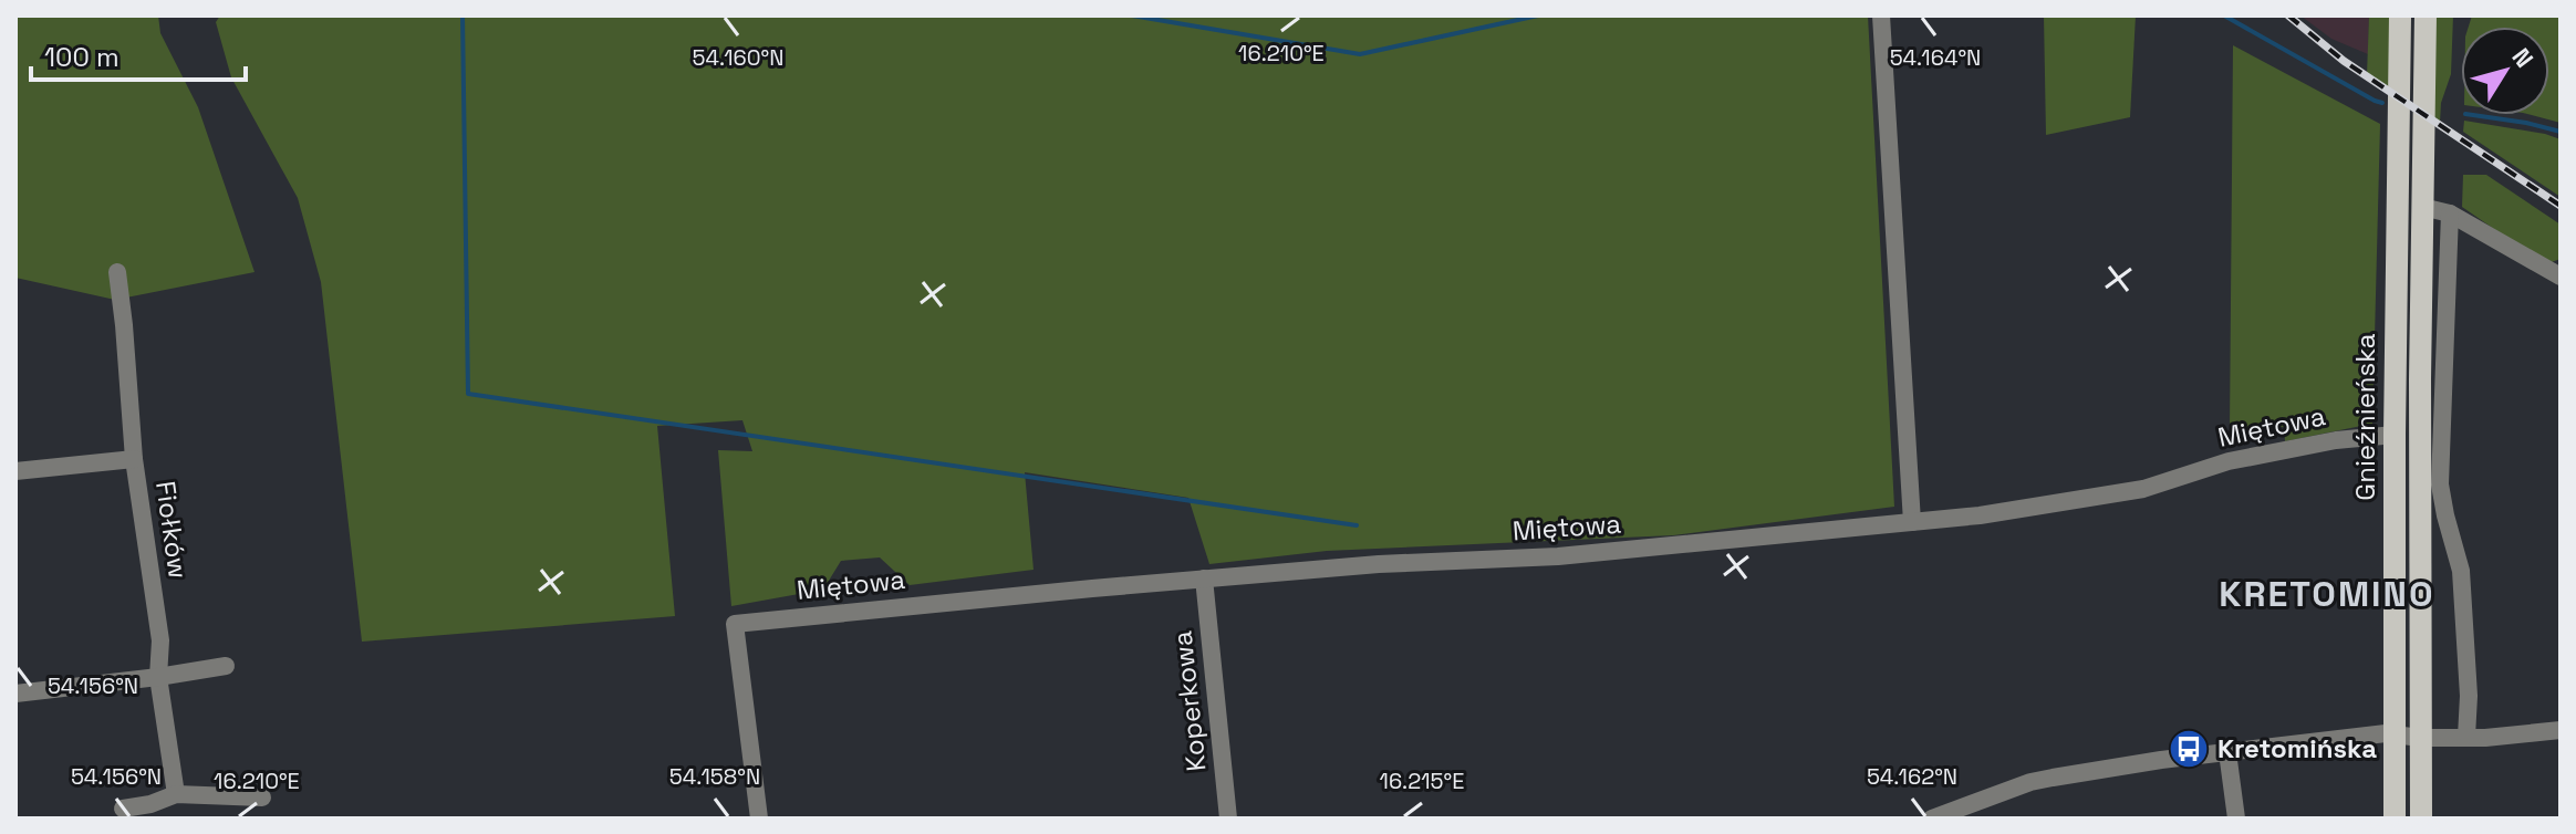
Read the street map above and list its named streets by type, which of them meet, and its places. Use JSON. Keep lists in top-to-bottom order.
{
  "streets": {
    "main road": ["Gnieźnieńska"],
    "street": ["Miętowa", "Fiołków", "Koperkowa"]
  },
  "crossings": [
    ["Gnieźnieńska", "Miętowa"],
    ["Miętowa", "Koperkowa"]
  ],
  "districts": ["KRETOMINO"],
  "places": {
    "bus stop": ["Kretomińska"]
  },
  "scale_bar": "100 m",
  "north": "top right",
  "coordinates": [
    "16.210°E",
    "54.160°N",
    "54.164°N",
    "54.156°N",
    "54.158°N",
    "54.162°N",
    "16.215°E"
  ]
}
